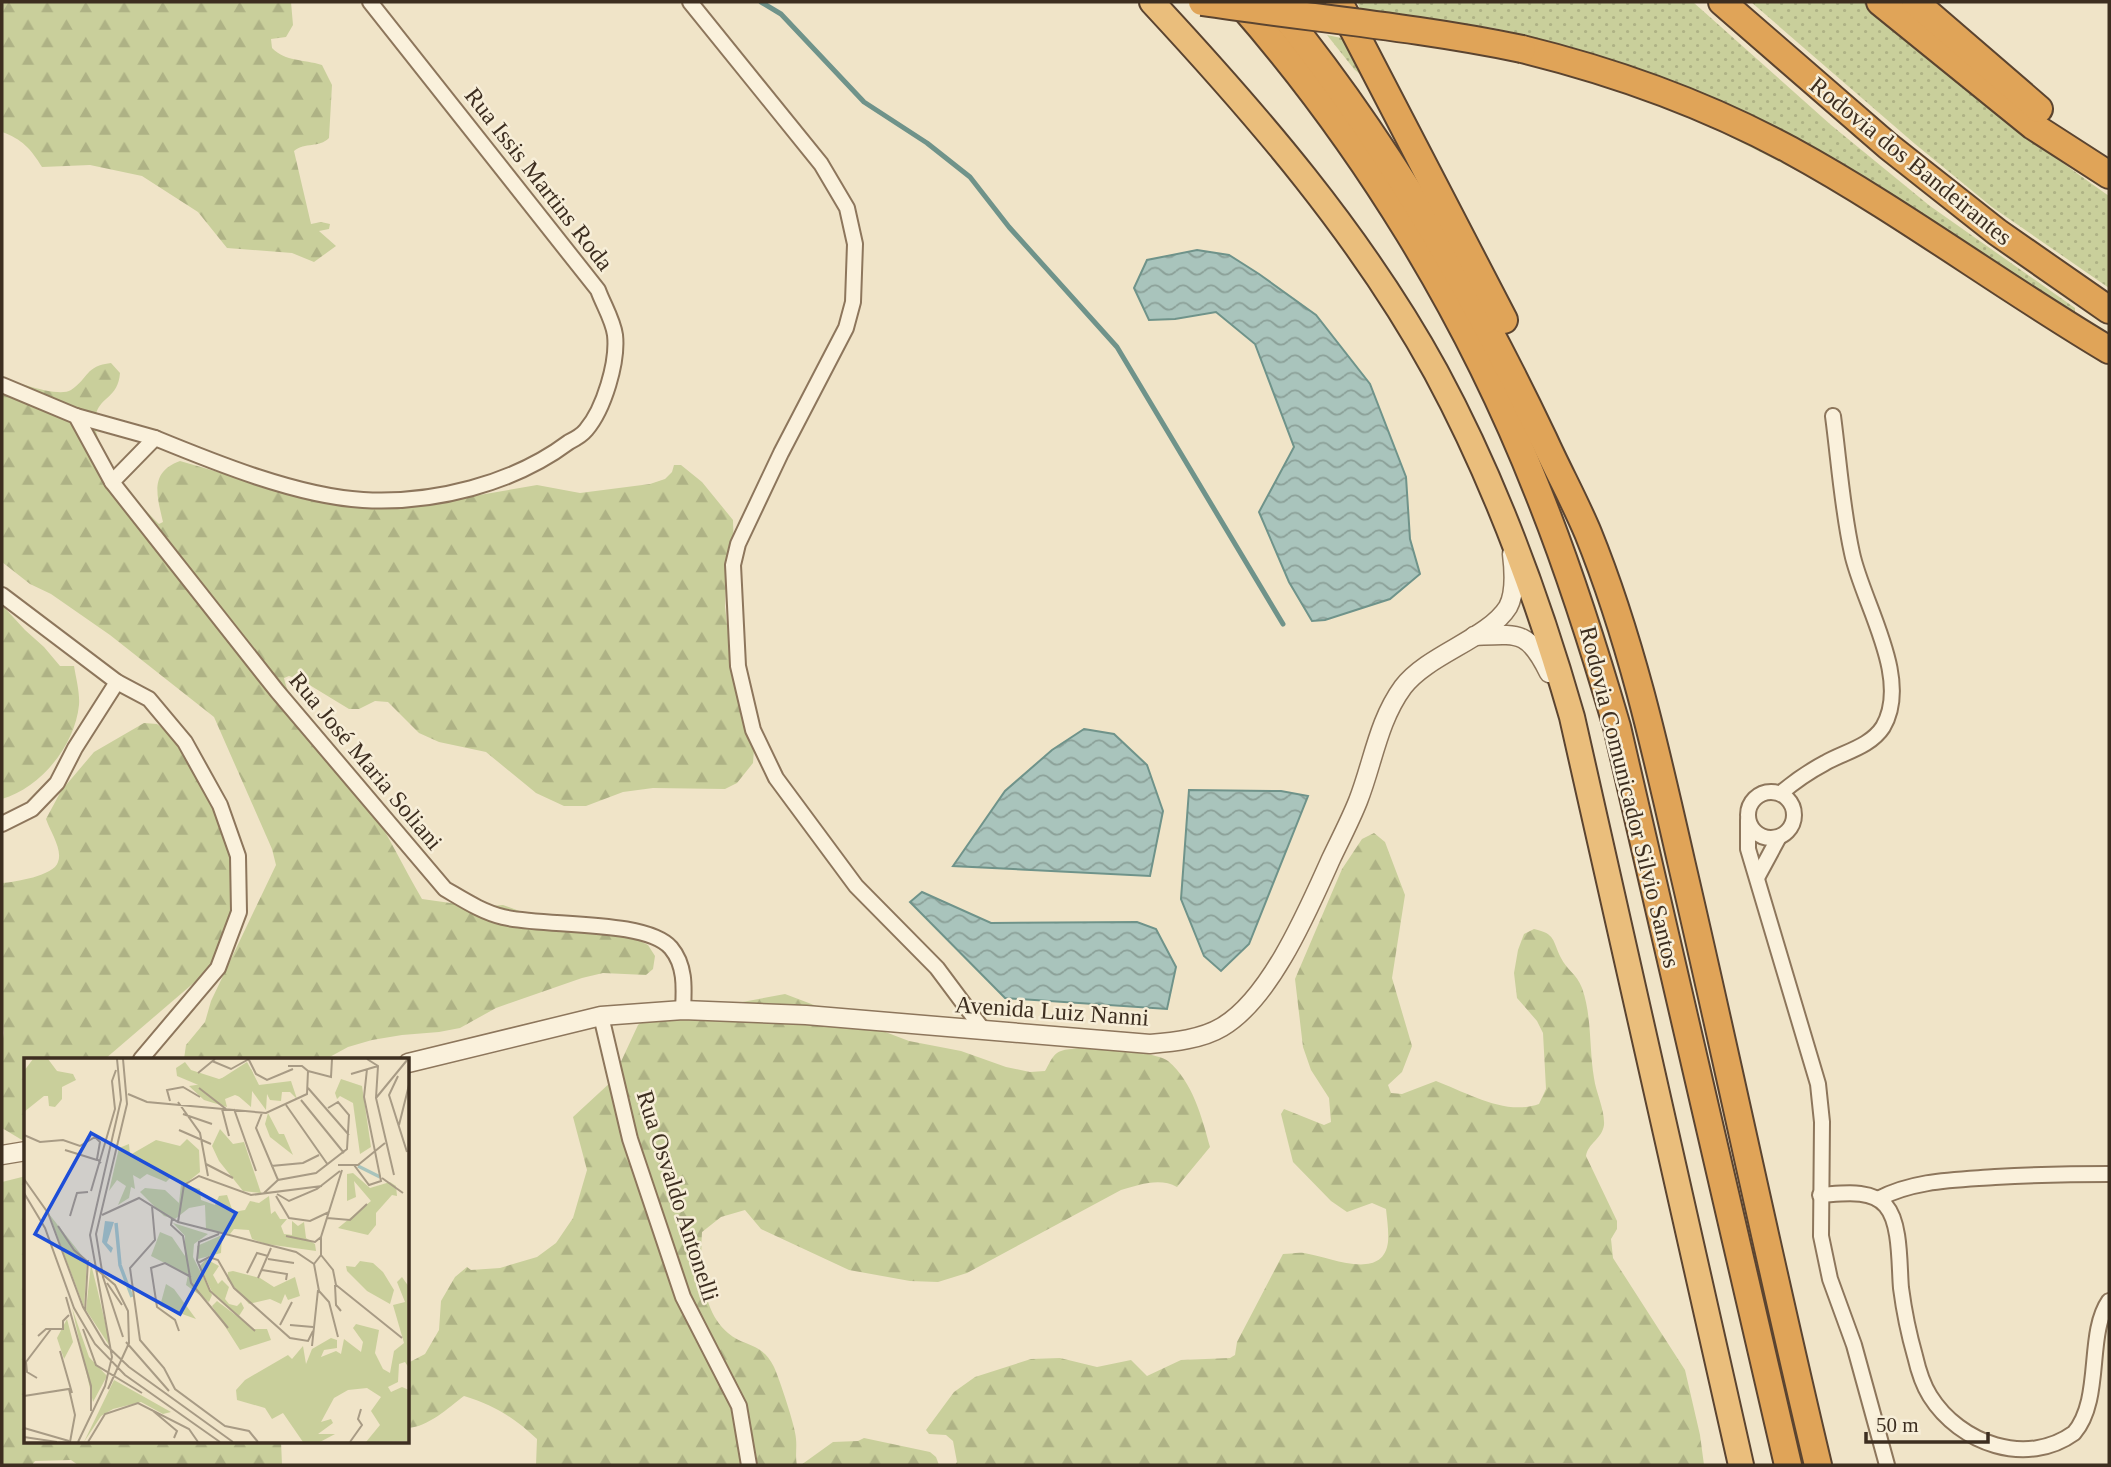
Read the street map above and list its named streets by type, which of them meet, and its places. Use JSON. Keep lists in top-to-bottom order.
{
  "streets": {
    "highway": ["Rodovia dos Bandeirantes", "Rodovia Comunicador Silvio Santos"],
    "street": [
      "Rua Issis Martins Roda",
      "Rua José Maria Soliani",
      "Avenida Luiz Nanni",
      "Rua Osvaldo Antonelli"
    ]
  },
  "crossings": [
    ["Rua José Maria Soliani", "Avenida Luiz Nanni"],
    ["Avenida Luiz Nanni", "Rua Osvaldo Antonelli"]
  ],
  "scale_bar": "50 m"
}
